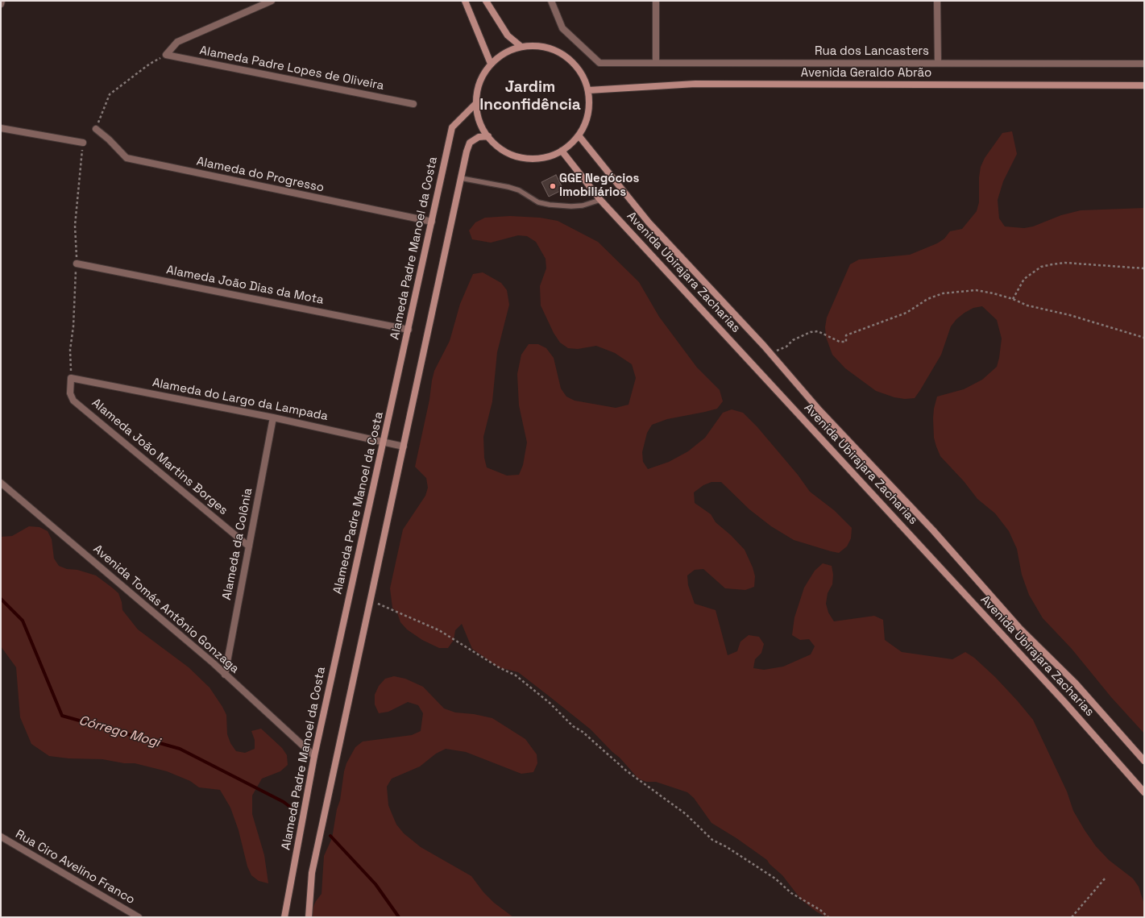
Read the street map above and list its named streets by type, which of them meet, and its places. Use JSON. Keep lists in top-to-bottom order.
{
  "streets": {
    "main road": ["Avenida Geraldo Abrão", "Alameda Padre Manoel da Costa", "Avenida Ubirajara Zacharias"],
    "street": [
      "Rua dos Lancasters",
      "Alameda Padre Lopes de Oliveira",
      "Alameda do Progresso",
      "Alameda João Dias da Mota",
      "Alameda do Largo da Lampada",
      "Alameda João Martins Borges",
      "Alameda da Colônia",
      "Avenida Tomás Antônio Gonzaga",
      "Rua Ciro Avelino Franco"
    ]
  },
  "crossings": [
    ["Avenida Geraldo Abrão", "Alameda Padre Manoel da Costa"],
    ["Avenida Geraldo Abrão", "Avenida Ubirajara Zacharias"],
    ["Alameda do Progresso", "Alameda Padre Manoel da Costa"],
    ["Alameda Padre Manoel da Costa", "Avenida Ubirajara Zacharias"],
    ["Alameda Padre Manoel da Costa", "Alameda João Dias da Mota"],
    ["Alameda Padre Manoel da Costa", "Alameda do Largo da Lampada"],
    ["Alameda Padre Manoel da Costa", "Avenida Tomás Antônio Gonzaga"],
    ["Alameda do Largo da Lampada", "Alameda João Martins Borges"],
    ["Alameda do Largo da Lampada", "Alameda da Colônia"],
    ["Alameda João Martins Borges", "Alameda da Colônia"],
    ["Alameda da Colônia", "Avenida Tomás Antônio Gonzaga"]
  ],
  "districts": ["Jardim Inconfidência"],
  "water": ["Córrego Mogi"],
  "places": ["GGE Negócios Imobiliários"]
}
